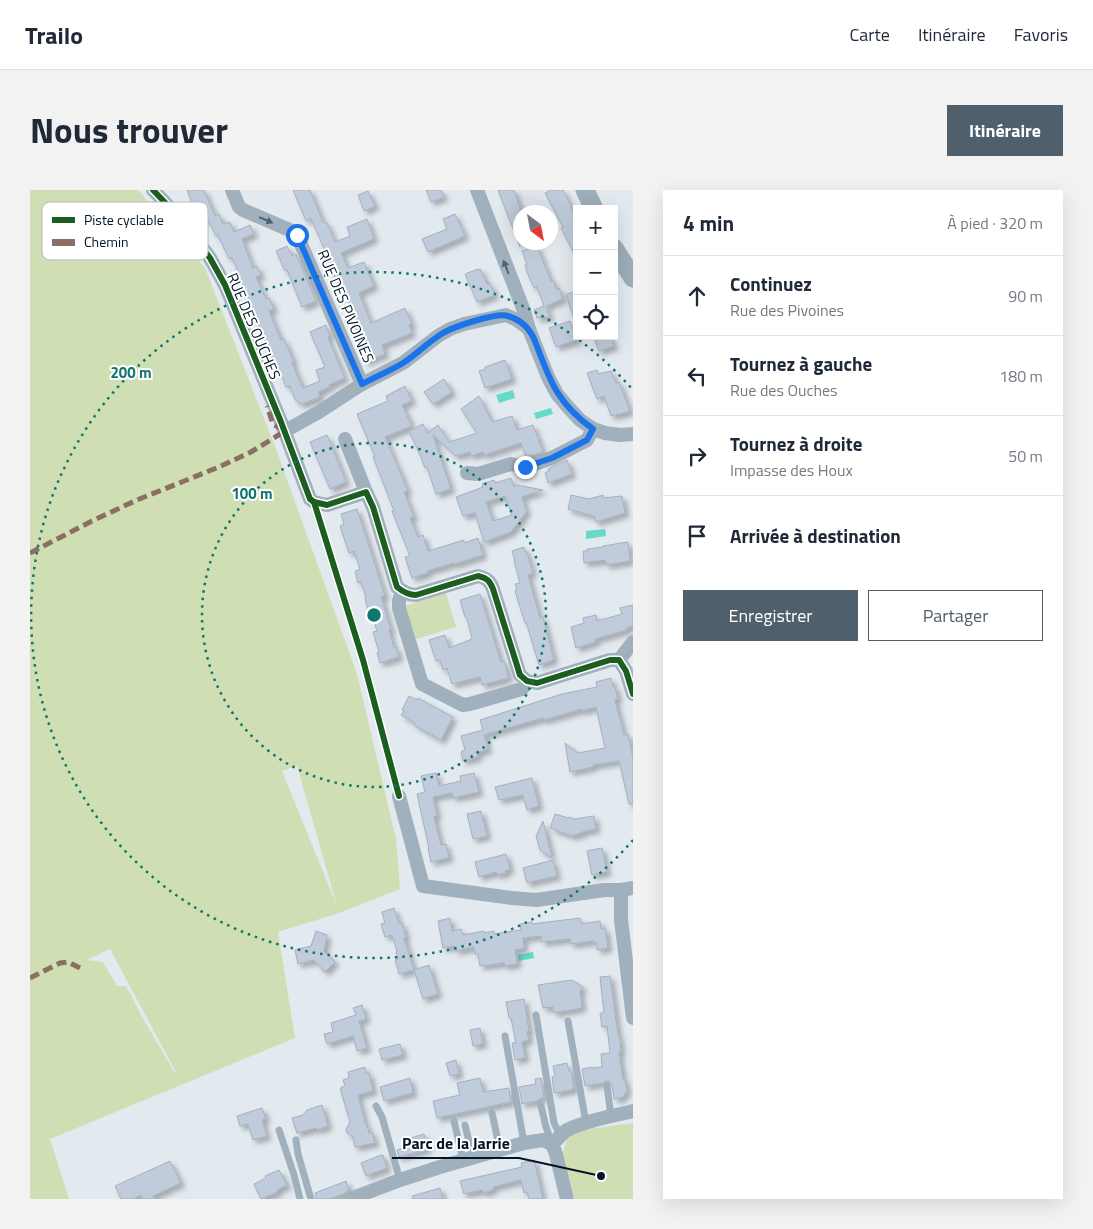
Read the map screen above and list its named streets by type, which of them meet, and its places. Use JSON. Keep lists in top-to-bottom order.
{
  "streets": {
    "street": ["RUE DES PIVOINES", "RUE DES OUCHES"]
  },
  "one_way": ["RUE DES PIVOINES"],
  "places": ["Parc de la Jarrie"],
  "legend": ["Piste cyclable", "Chemin"],
  "north": "bottom right",
  "page": {
    "header": "Trailo",
    "nav": ["Carte", "Itinéraire", "Favoris"],
    "title": "Nous trouver",
    "buttons": [
      "Itinéraire",
      ["Enregistrer", "Partager"]
    ],
    "heading": ["4 min", "À pied · 320 m"],
    "map_buttons": ["+", "−"],
    "list": [
      ["Continuez", "Rue des Pivoines", "90 m"],
      ["Tournez à gauche", "Rue des Ouches", "180 m"],
      ["Tournez à droite", "Impasse des Houx", "50 m"],
      "Arrivée à destination"
    ]
  },
  "rings": ["200 m", "100 m"]
}
